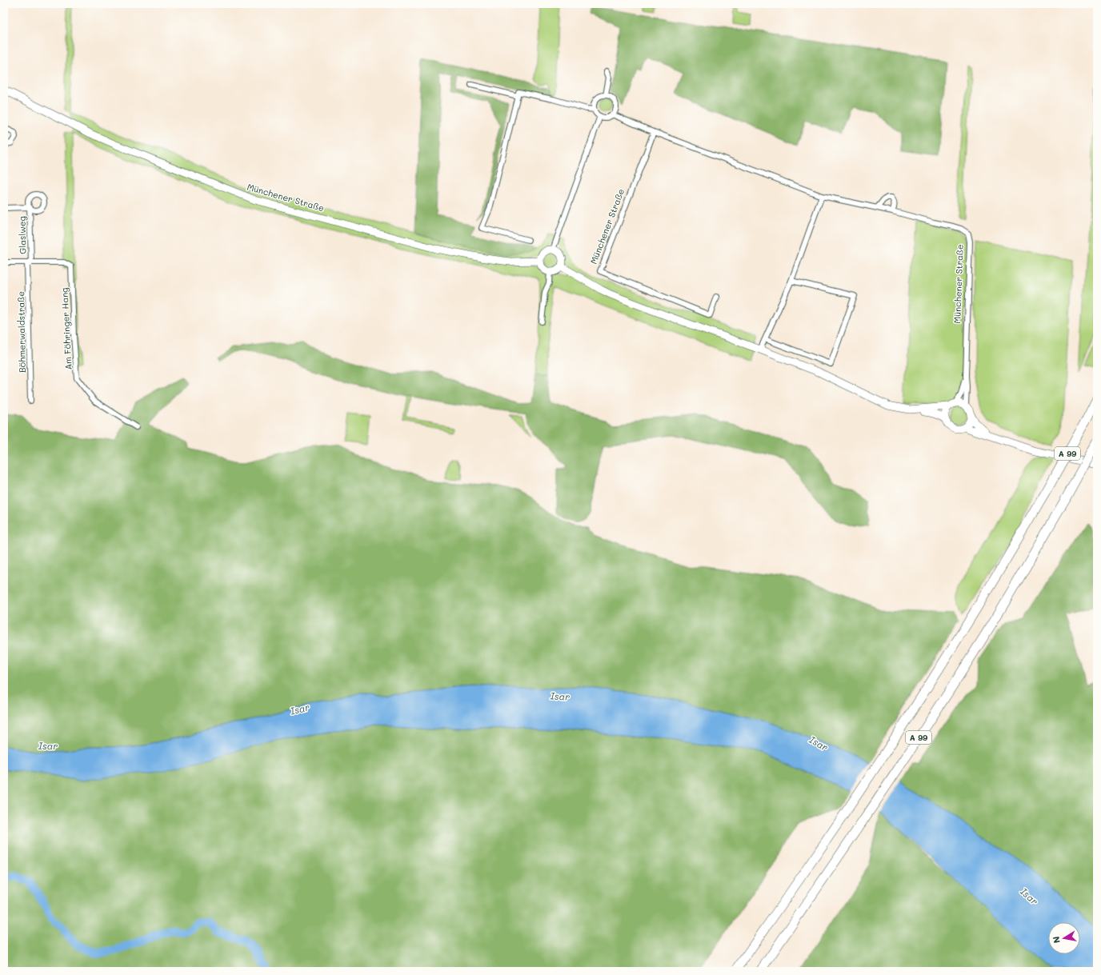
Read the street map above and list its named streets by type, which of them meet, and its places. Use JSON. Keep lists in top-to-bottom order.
{
  "streets": {
    "highway": ["A 99"],
    "main road": ["Münchener Straße"],
    "street": ["Glaslweg", "Am Föhringer Hang", "Böhmerwaldstraße"]
  },
  "crossings": [
    ["Glaslweg", "Am Föhringer Hang"],
    ["Glaslweg", "Böhmerwaldstraße"],
    ["Am Föhringer Hang", "Böhmerwaldstraße"]
  ],
  "water": ["Isar"],
  "north": "left"
}
